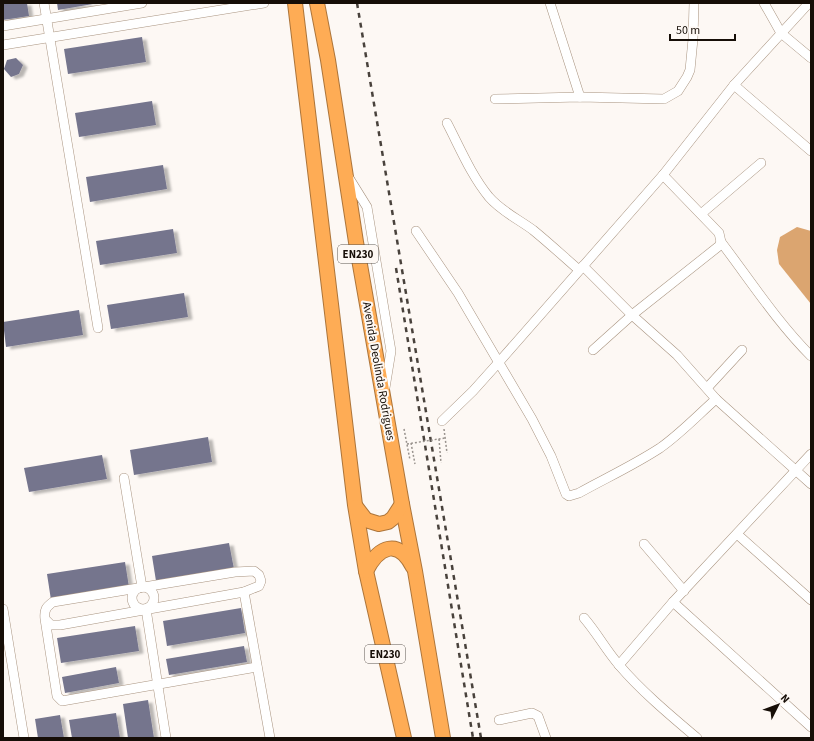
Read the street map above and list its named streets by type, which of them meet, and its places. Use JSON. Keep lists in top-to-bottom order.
{
  "streets": {
    "highway": ["EN230", "Avenida Deolinda Rodrigues"]
  },
  "scale_bar": "50 m",
  "north": "top right"
}
